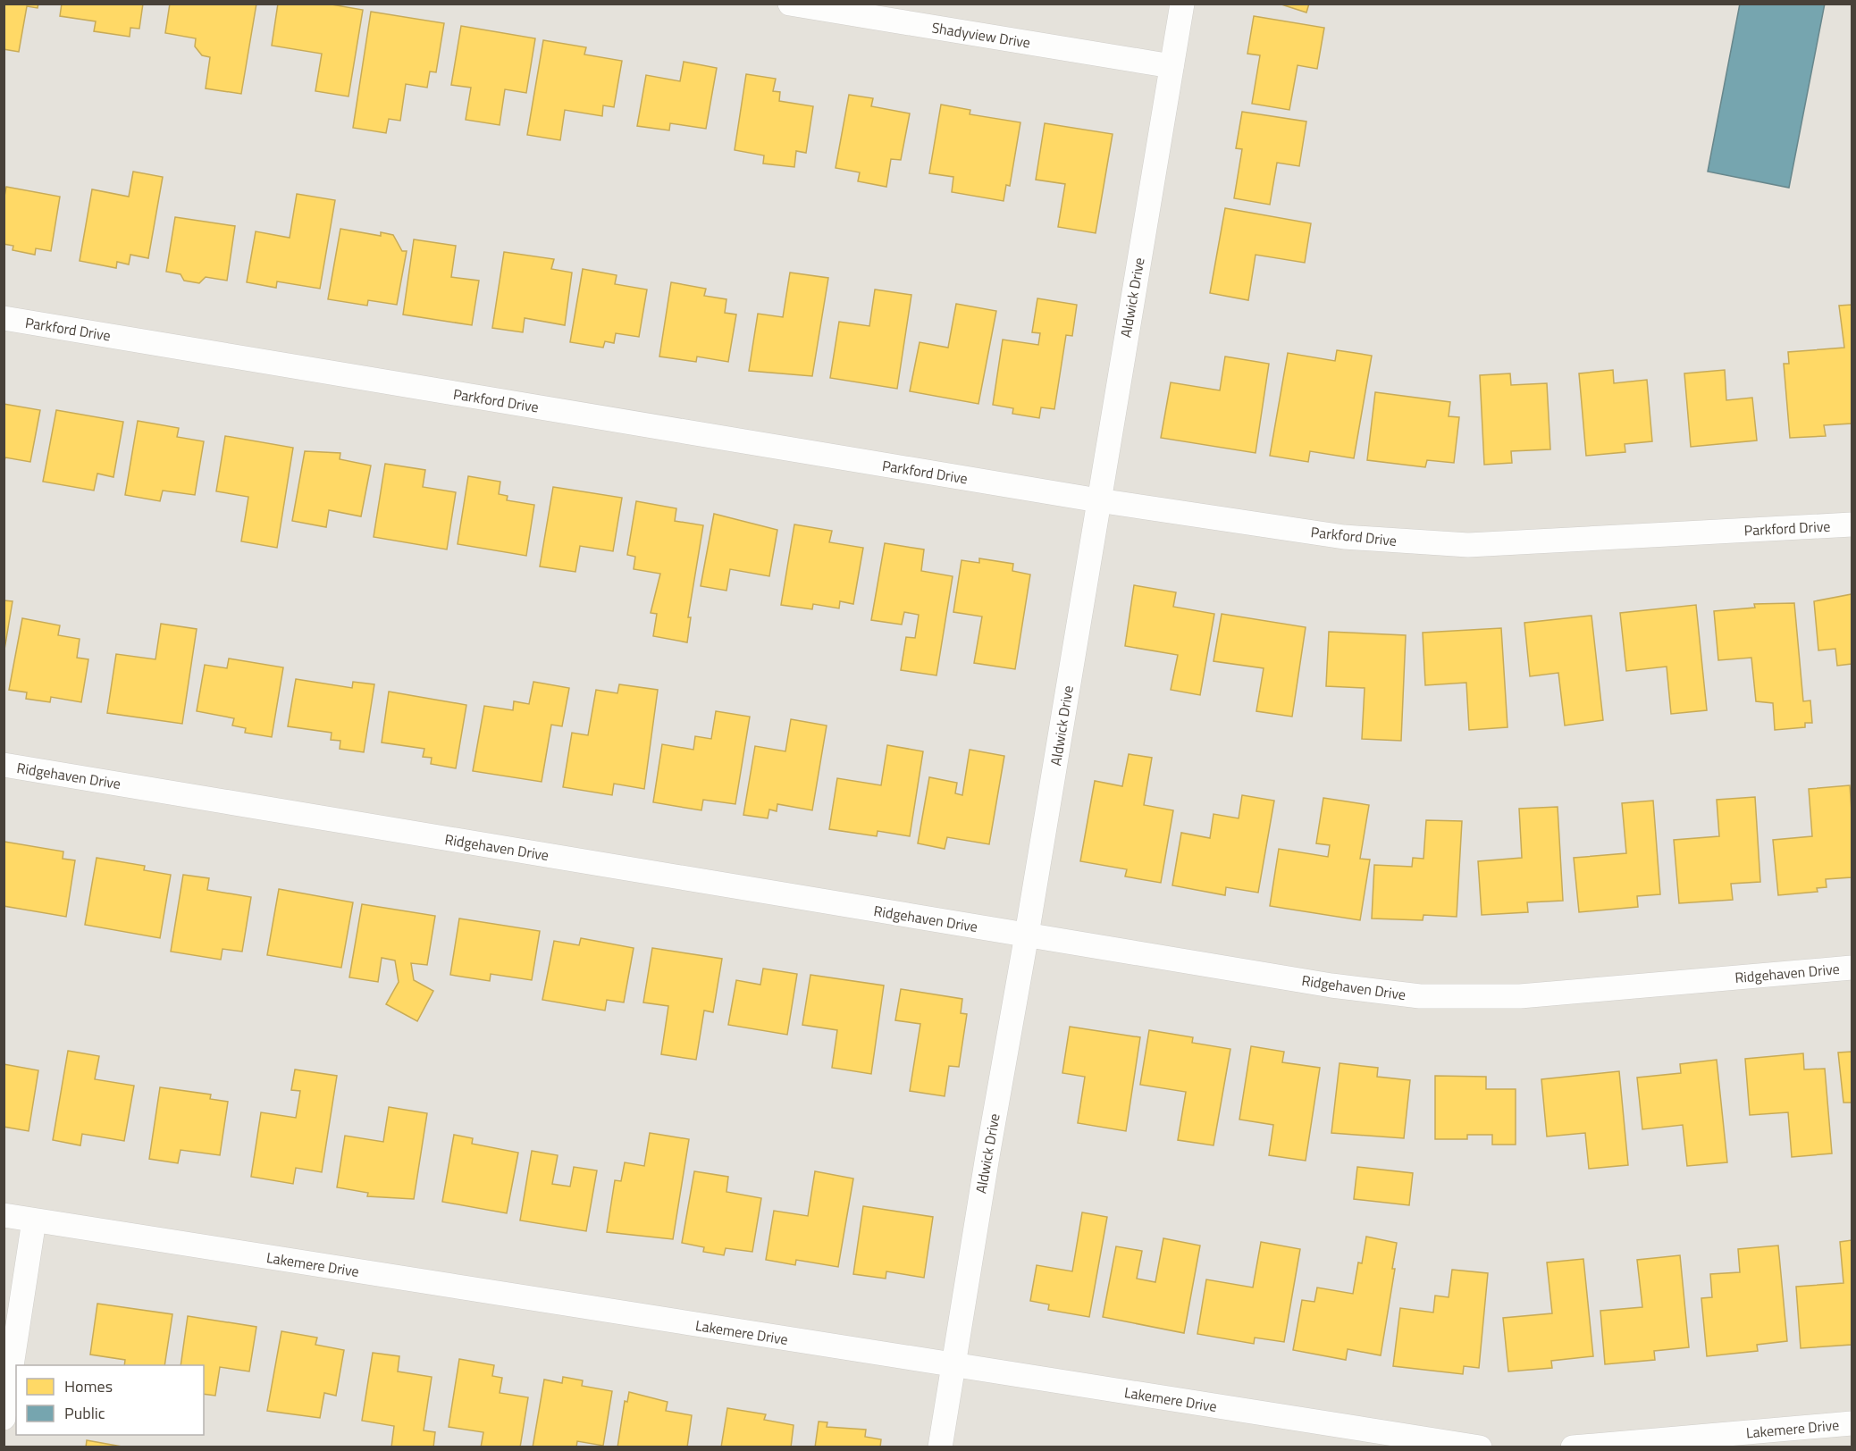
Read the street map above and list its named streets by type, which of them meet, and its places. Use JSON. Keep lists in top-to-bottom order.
{
  "streets": {
    "street": [
      "Shadyview Drive",
      "Aldwick Drive",
      "Parkford Drive",
      "Ridgehaven Drive",
      "Lakemere Drive"
    ]
  },
  "crossings": [
    ["Shadyview Drive", "Aldwick Drive"],
    ["Aldwick Drive", "Parkford Drive"],
    ["Aldwick Drive", "Ridgehaven Drive"],
    ["Aldwick Drive", "Lakemere Drive"]
  ],
  "legend": ["Homes", "Public"]
}
